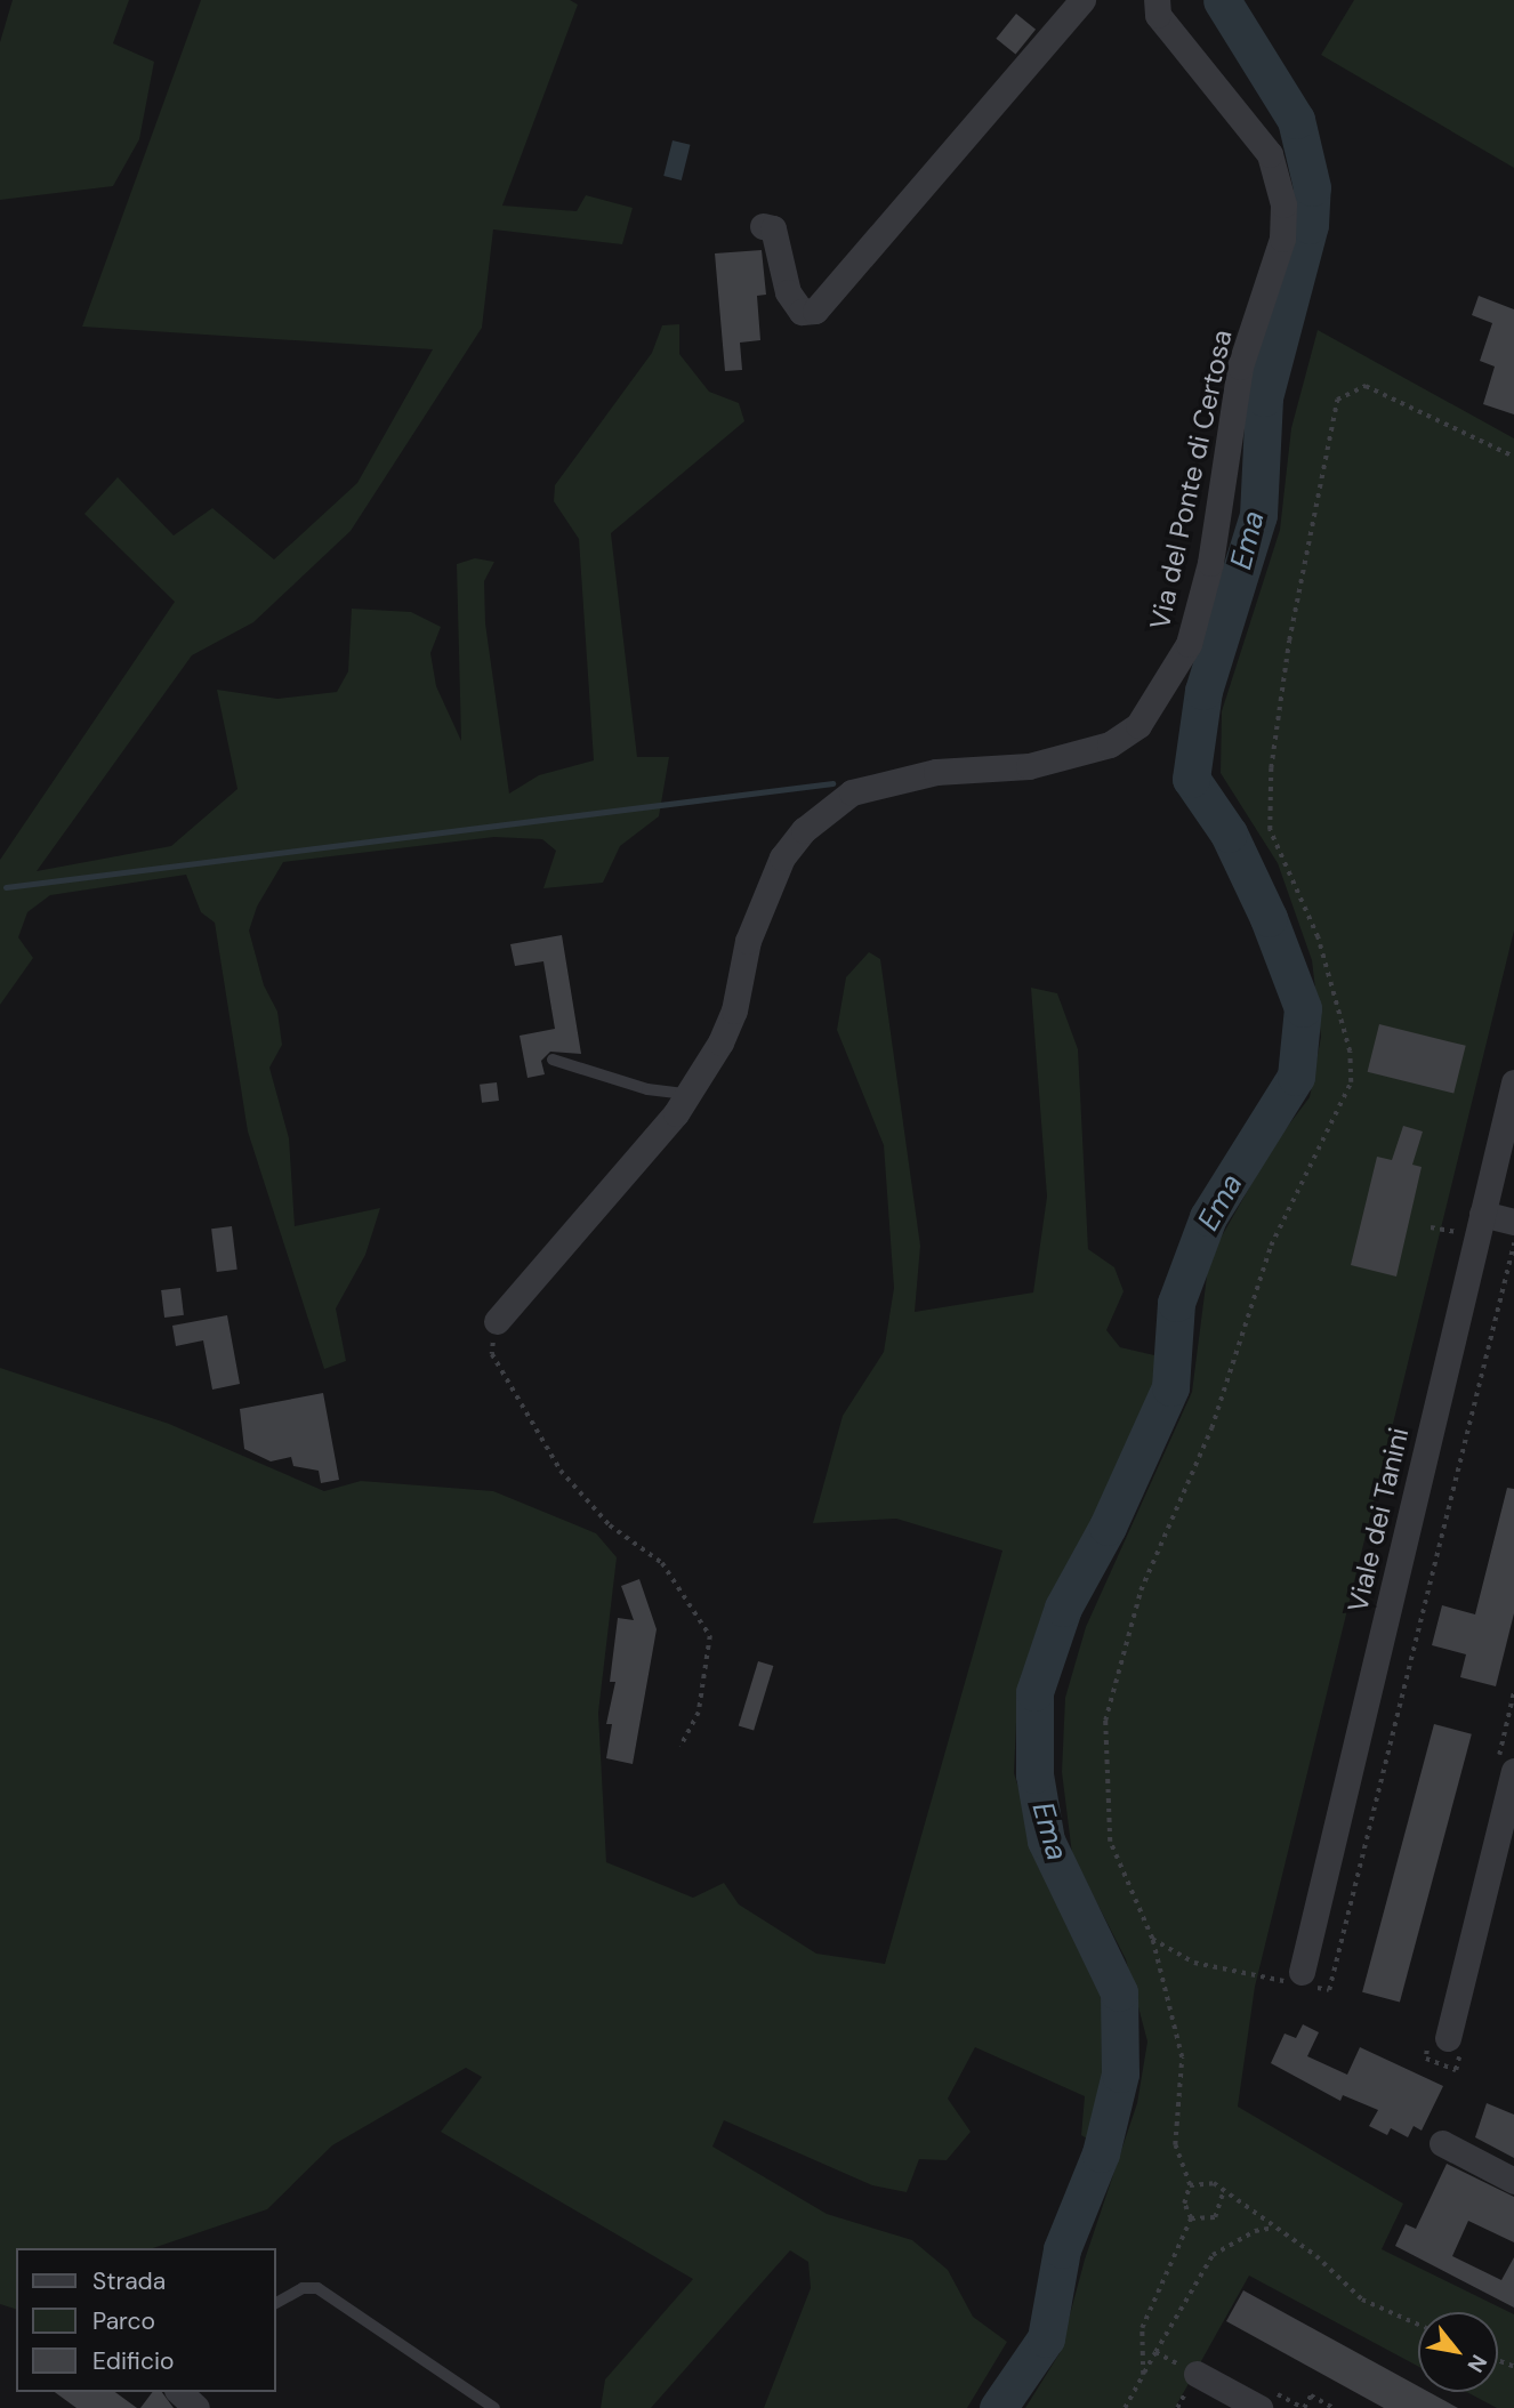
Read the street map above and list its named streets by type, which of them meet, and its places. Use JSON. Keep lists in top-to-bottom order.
{
  "streets": {
    "street": ["Via del Ponte di Certosa", "Viale dei Tanini"]
  },
  "water": ["Ema"],
  "legend": ["Strada", "Parco", "Edificio"],
  "north": "bottom right"
}
